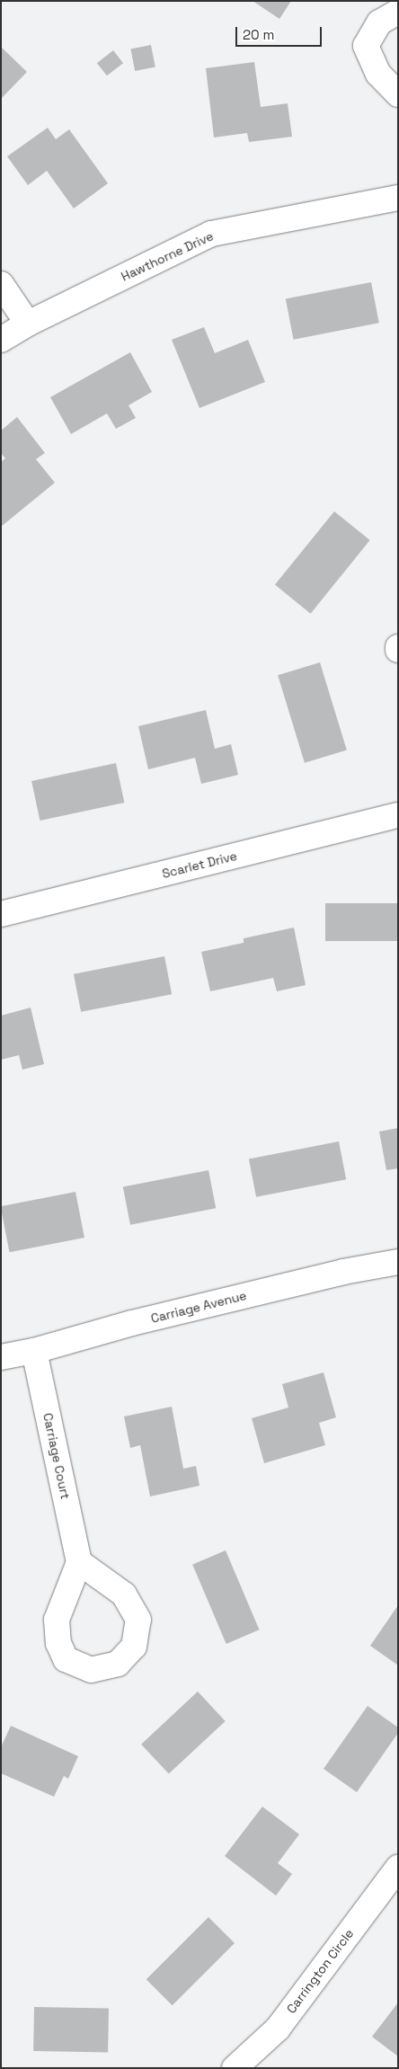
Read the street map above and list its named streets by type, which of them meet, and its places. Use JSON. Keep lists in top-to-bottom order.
{
  "streets": {
    "street": [
      "Hawthorne Drive",
      "Scarlet Drive",
      "Carriage Avenue",
      "Carriage Court",
      "Carrington Circle"
    ]
  },
  "crossings": [
    ["Carriage Avenue", "Carriage Court"]
  ],
  "scale_bar": "20 m"
}
